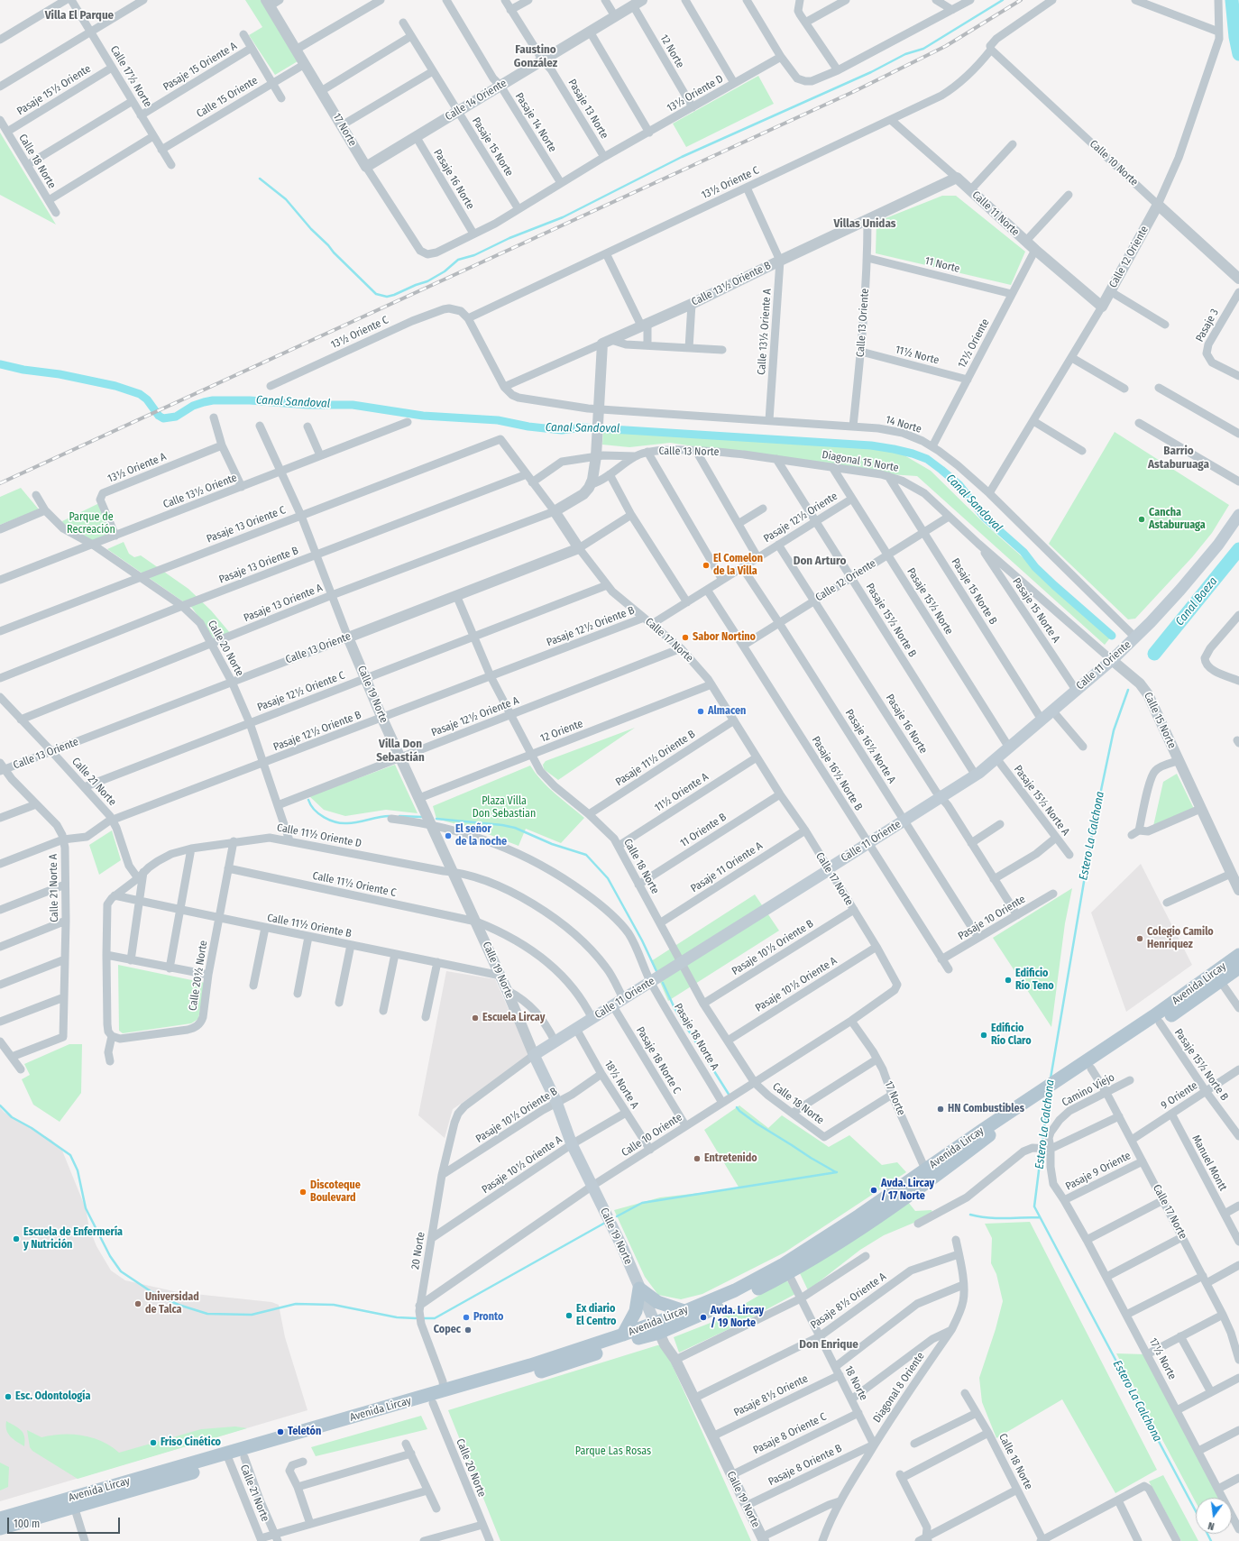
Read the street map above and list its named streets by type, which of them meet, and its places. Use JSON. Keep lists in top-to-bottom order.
{
  "streets": {
    "main road": ["Calle 11 Oriente", "Calle 19 Norte", "Avenida Lircay"],
    "street": [
      "12 Norte",
      "Pasaje 15 Oriente A",
      "Calle 17½ Norte",
      "Pasaje 15½ Oriente",
      "13½ Oriente D",
      "Calle 15 Oriente",
      "Calle 14 Oriente",
      "Pasaje 13 Norte",
      "Pasaje 14 Norte",
      "17 Norte",
      "Pasaje 15 Norte",
      "Calle 18 Norte",
      "Calle 10 Norte",
      "Pasaje 16 Norte",
      "13½ Oriente C",
      "Calle 11 Norte",
      "Calle 12 Oriente",
      "11 Norte",
      "Calle 13½ Oriente B",
      "Calle 13 Oriente",
      "Pasaje 3",
      "Calle 13½ Oriente A",
      "12½ Oriente",
      "11½ Norte",
      "14 Norte",
      "Calle 13 Norte",
      "Diagonal 15 Norte",
      "13½ Oriente A",
      "Calle 13½ Oriente",
      "Pasaje 12½ Oriente",
      "Pasaje 13 Oriente C",
      "Pasaje 13 Oriente B",
      "Pasaje 15 Norte B",
      "Pasaje 15½ Norte",
      "Pasaje 13 Oriente A",
      "Pasaje 15 Norte A",
      "Pasaje 15½ Norte B",
      "Pasaje 12½ Oriente B",
      "Calle 17 Norte",
      "Calle 20 Norte",
      "Pasaje 12½ Oriente C",
      "Pasaje 12½ Oriente A",
      "Calle 15 Norte",
      "12 Oriente",
      "Pasaje 16½ Norte A",
      "Pasaje 11½ Oriente B",
      "Pasaje 16½ Norte B",
      "Calle 21 Norte",
      "11½ Oriente A",
      "Pasaje 15½ Norte A",
      "11 Oriente B",
      "Calle 11½ Oriente D",
      "Pasaje 11 Oriente A",
      "Calle 11½ Oriente C",
      "Calle 21 Norte A",
      "Pasaje 10 Oriente",
      "Calle 11½ Oriente B",
      "Pasaje 10½ Oriente B",
      "Calle 20½ Norte",
      "Pasaje 10½ Oriente A",
      "Pasaje 18 Norte A",
      "Pasaje 18 Norte C",
      "18½ Norte A",
      "Camino Viejo",
      "9 Oriente",
      "Calle 10 Oriente",
      "Manuel Montt",
      "Pasaje 9 Oriente",
      "20 Norte",
      "Pasaje 8½ Oriente A",
      "17½ Norte",
      "18 Norte",
      "Diagonal 8 Oriente",
      "Pasaje 8½ Oriente",
      "Pasaje 8 Oriente C",
      "Pasaje 8 Oriente B"
    ]
  },
  "crossings": [
    ["12 Norte", "13½ Oriente D"],
    ["12 Norte", "Calle 14 Oriente"],
    ["Pasaje 15 Oriente A", "Calle 17½ Norte"],
    ["Calle 17½ Norte", "Pasaje 15½ Oriente"],
    ["Calle 17½ Norte", "Calle 15 Oriente"],
    ["Pasaje 15½ Oriente", "Calle 18 Norte"],
    ["13½ Oriente D", "Pasaje 13 Norte"],
    ["13½ Oriente D", "Pasaje 14 Norte"],
    ["13½ Oriente D", "17 Norte"],
    ["13½ Oriente D", "Pasaje 15 Norte"],
    ["13½ Oriente D", "Pasaje 16 Norte"],
    ["Calle 15 Oriente", "17 Norte"],
    ["Calle 14 Oriente", "Pasaje 13 Norte"],
    ["Calle 14 Oriente", "Pasaje 14 Norte"],
    ["Calle 14 Oriente", "17 Norte"],
    ["Calle 14 Oriente", "Pasaje 15 Norte"],
    ["Calle 14 Oriente", "Pasaje 16 Norte"],
    ["17 Norte", "Calle 18 Norte"],
    ["17 Norte", "Avenida Lircay"],
    ["17 Norte", "Calle 10 Oriente"],
    ["Calle 18 Norte", "Calle 13 Oriente"],
    ["Calle 18 Norte", "Pasaje 12½ Oriente B"],
    ["Calle 18 Norte", "Calle 11 Oriente"],
    ["Calle 18 Norte", "Pasaje 12½ Oriente C"],
    ["Calle 18 Norte", "Pasaje 12½ Oriente A"],
    ["Calle 18 Norte", "12 Oriente"],
    ["Calle 18 Norte", "Pasaje 11½ Oriente B"],
    ["Calle 18 Norte", "11½ Oriente A"],
    ["Calle 18 Norte", "11 Oriente B"],
    ["Calle 18 Norte", "Pasaje 11 Oriente A"],
    ["Calle 18 Norte", "Pasaje 10½ Oriente B"],
    ["Calle 18 Norte", "Pasaje 10½ Oriente A"],
    ["Calle 18 Norte", "Calle 10 Oriente"],
    ["Calle 10 Norte", "13½ Oriente C"],
    ["Calle 10 Norte", "Calle 12 Oriente"],
    ["Pasaje 16 Norte", "Calle 12 Oriente"],
    ["Pasaje 16 Norte", "Pasaje 12½ Oriente"],
    ["Pasaje 16 Norte", "Calle 11 Oriente"],
    ["Pasaje 16 Norte", "Pasaje 10 Oriente"],
    ["13½ Oriente C", "Calle 11 Norte"],
    ["13½ Oriente C", "Calle 13½ Oriente A"],
    ["Calle 11 Norte", "Calle 12 Oriente"],
    ["Calle 11 Norte", "Calle 13½ Oriente B"],
    ["Calle 11 Norte", "12½ Oriente"],
    ["Calle 12 Oriente", "14 Norte"],
    ["Calle 12 Oriente", "Diagonal 15 Norte"],
    ["Calle 12 Oriente", "Pasaje 15 Norte B"],
    ["Calle 12 Oriente", "Pasaje 15½ Norte"],
    ["Calle 12 Oriente", "Pasaje 15½ Norte B"],
    ["Calle 12 Oriente", "Calle 15 Norte"],
    ["Calle 12 Oriente", "Pasaje 16½ Norte A"],
    ["Calle 12 Oriente", "Pasaje 16½ Norte B"],
    ["11 Norte", "Calle 13 Oriente"],
    ["11 Norte", "12½ Oriente"],
    ["Calle 13½ Oriente B", "Calle 13 Oriente"],
    ["Calle 13½ Oriente B", "Calle 13½ Oriente A"],
    ["Calle 13½ Oriente B", "14 Norte"],
    ["Calle 13 Oriente", "11½ Norte"],
    ["Calle 13 Oriente", "14 Norte"],
    ["Calle 13 Oriente", "Calle 17 Norte"],
    ["Calle 13 Oriente", "Calle 20 Norte"],
    ["Calle 13 Oriente", "Calle 19 Norte"],
    ["Calle 13 Oriente", "Calle 21 Norte"],
    ["Calle 13 Oriente", "Calle 21 Norte A"],
    ["Calle 13½ Oriente A", "14 Norte"],
    ["12½ Oriente", "11½ Norte"],
    ["12½ Oriente", "14 Norte"],
    ["14 Norte", "Calle 11 Oriente"],
    ["Calle 13 Norte", "Diagonal 15 Norte"],
    ["Calle 13 Norte", "Pasaje 13 Oriente A"],
    ["Calle 13 Norte", "Pasaje 15½ Norte B"],
    ["Calle 13 Norte", "Calle 17 Norte"],
    ["Diagonal 15 Norte", "Pasaje 15 Norte B"],
    ["Diagonal 15 Norte", "Pasaje 15½ Norte"],
    ["Diagonal 15 Norte", "Pasaje 15½ Norte B"],
    ["Diagonal 15 Norte", "Calle 15 Norte"],
    ["13½ Oriente A", "Calle 13½ Oriente"],
    ["Calle 13½ Oriente", "Calle 20 Norte"],
    ["Calle 13½ Oriente", "Calle 19 Norte"],
    ["Pasaje 12½ Oriente", "Pasaje 15½ Norte"],
    ["Pasaje 12½ Oriente", "Pasaje 15½ Norte B"],
    ["Pasaje 12½ Oriente", "Calle 17 Norte"],
    ["Pasaje 12½ Oriente", "Pasaje 16½ Norte A"],
    ["Pasaje 12½ Oriente", "Pasaje 16½ Norte B"],
    ["Pasaje 13 Oriente C", "Calle 17 Norte"],
    ["Pasaje 13 Oriente C", "Calle 20 Norte"],
    ["Pasaje 13 Oriente C", "Calle 19 Norte"],
    ["Pasaje 13 Oriente B", "Calle 17 Norte"],
    ["Pasaje 13 Oriente B", "Calle 20 Norte"],
    ["Pasaje 13 Oriente B", "Calle 19 Norte"],
    ["Pasaje 15 Norte B", "Calle 11 Oriente"],
    ["Pasaje 15½ Norte", "Calle 11 Oriente"],
    ["Pasaje 13 Oriente A", "Calle 17 Norte"],
    ["Pasaje 13 Oriente A", "Calle 20 Norte"],
    ["Pasaje 13 Oriente A", "Calle 19 Norte"],
    ["Pasaje 13 Oriente A", "Calle 21 Norte"],
    ["Pasaje 15 Norte A", "Calle 11 Oriente"],
    ["Pasaje 15 Norte A", "Calle 15 Norte"],
    ["Pasaje 15½ Norte B", "Calle 11 Oriente"],
    ["Pasaje 15½ Norte B", "Avenida Lircay"],
    ["Pasaje 15½ Norte B", "9 Oriente"],
    ["Pasaje 12½ Oriente B", "Calle 17 Norte"],
    ["Pasaje 12½ Oriente B", "Calle 20 Norte"],
    ["Pasaje 12½ Oriente B", "Calle 19 Norte"],
    ["Pasaje 12½ Oriente B", "Calle 21 Norte"],
    ["Pasaje 12½ Oriente B", "Calle 21 Norte A"],
    ["Calle 17 Norte", "Calle 11 Oriente"],
    ["Calle 17 Norte", "Pasaje 12½ Oriente C"],
    ["Calle 17 Norte", "Pasaje 12½ Oriente A"],
    ["Calle 17 Norte", "12 Oriente"],
    ["Calle 17 Norte", "Pasaje 11½ Oriente B"],
    ["Calle 17 Norte", "11½ Oriente A"],
    ["Calle 17 Norte", "11 Oriente B"],
    ["Calle 17 Norte", "Pasaje 11 Oriente A"],
    ["Calle 17 Norte", "Pasaje 10½ Oriente B"],
    ["Calle 17 Norte", "Avenida Lircay"],
    ["Calle 17 Norte", "Pasaje 10½ Oriente A"],
    ["Calle 17 Norte", "Camino Viejo"],
    ["Calle 17 Norte", "9 Oriente"],
    ["Calle 17 Norte", "Calle 10 Oriente"],
    ["Calle 17 Norte", "Pasaje 9 Oriente"],
    ["Calle 20 Norte", "Pasaje 12½ Oriente C"],
    ["Calle 20 Norte", "Pasaje 12½ Oriente A"],
    ["Calle 20 Norte", "Calle 11½ Oriente D"],
    ["Calle 20 Norte", "Avenida Lircay"],
    ["Calle 11 Oriente", "Calle 19 Norte"],
    ["Calle 11 Oriente", "Calle 15 Norte"],
    ["Calle 11 Oriente", "Pasaje 16½ Norte A"],
    ["Calle 11 Oriente", "Pasaje 16½ Norte B"],
    ["Calle 11 Oriente", "Pasaje 15½ Norte A"],
    ["Calle 11 Oriente", "Calle 11½ Oriente D"],
    ["Calle 11 Oriente", "Calle 11½ Oriente C"],
    ["Calle 11 Oriente", "Pasaje 18 Norte A"],
    ["Calle 11 Oriente", "Pasaje 18 Norte C"],
    ["Calle 11 Oriente", "18½ Norte A"],
    ["Calle 11 Oriente", "20 Norte"],
    ["Pasaje 12½ Oriente C", "Calle 19 Norte"],
    ["Pasaje 12½ Oriente C", "Calle 21 Norte"],
    ["Calle 19 Norte", "Pasaje 12½ Oriente A"],
    ["Calle 19 Norte", "12 Oriente"],
    ["Calle 19 Norte", "Calle 11½ Oriente D"],
    ["Calle 19 Norte", "Calle 11½ Oriente C"],
    ["Calle 19 Norte", "Calle 11½ Oriente B"],
    ["Calle 19 Norte", "Pasaje 10½ Oriente B"],
    ["Calle 19 Norte", "Avenida Lircay"],
    ["Calle 19 Norte", "Pasaje 10½ Oriente A"],
    ["Calle 19 Norte", "Pasaje 18 Norte A"],
    ["Calle 19 Norte", "Calle 10 Oriente"],
    ["Calle 19 Norte", "Pasaje 8½ Oriente A"],
    ["Calle 19 Norte", "Pasaje 8½ Oriente"],
    ["Calle 19 Norte", "Pasaje 8 Oriente C"],
    ["Calle 19 Norte", "Pasaje 8 Oriente B"],
    ["Pasaje 16½ Norte A", "Pasaje 10 Oriente"],
    ["Pasaje 16½ Norte B", "Pasaje 10 Oriente"],
    ["Calle 21 Norte", "Calle 11½ Oriente D"],
    ["Calle 21 Norte", "Avenida Lircay"],
    ["Calle 11½ Oriente D", "Calle 20½ Norte"],
    ["Calle 11½ Oriente C", "Calle 20½ Norte"],
    ["Calle 11½ Oriente B", "Calle 20½ Norte"],
    ["Pasaje 10½ Oriente B", "18½ Norte A"],
    ["Pasaje 10½ Oriente B", "20 Norte"],
    ["Avenida Lircay", "20 Norte"],
    ["Avenida Lircay", "18 Norte"],
    ["Pasaje 10½ Oriente A", "18½ Norte A"],
    ["Pasaje 10½ Oriente A", "20 Norte"],
    ["Pasaje 18 Norte A", "Calle 10 Oriente"],
    ["Pasaje 18 Norte C", "Calle 10 Oriente"],
    ["18½ Norte A", "Calle 10 Oriente"],
    ["Camino Viejo", "Pasaje 9 Oriente"],
    ["Camino Viejo", "17½ Norte"],
    ["9 Oriente", "Manuel Montt"],
    ["Calle 10 Oriente", "20 Norte"],
    ["Pasaje 9 Oriente", "17½ Norte"],
    ["Pasaje 8½ Oriente A", "18 Norte"],
    ["Pasaje 8½ Oriente A", "Diagonal 8 Oriente"],
    ["18 Norte", "Diagonal 8 Oriente"],
    ["18 Norte", "Pasaje 8½ Oriente"],
    ["18 Norte", "Pasaje 8 Oriente C"],
    ["18 Norte", "Pasaje 8 Oriente B"],
    ["Diagonal 8 Oriente", "Pasaje 8 Oriente B"]
  ],
  "districts": [
    "Villa El Parque",
    "Faustino González",
    "Villas Unidas",
    "Barrio Astaburuaga",
    "Don Arturo",
    "Villa Don Sebastián",
    "Don Enrique"
  ],
  "water": ["Canal Sandoval", "Canal Baeza", "Estero La Calchona"],
  "parks": ["Parque de Recreación", "Plaza Villa Don Sebastian", "Parque Las Rosas"],
  "places": [
    "Cancha Astaburuaga",
    "El Comelon de la Villa",
    "Sabor Nortino",
    "Almacen",
    "El señor de la noche",
    "Colegio Camilo Henriquez",
    "Edificio Río Teno",
    "Escuela Lircay",
    "Edificio Río Claro",
    "HN Combustibles",
    "Entretenido",
    "Avda. Lircay / 17 Norte",
    "Discoteque Boulevard",
    "Escuela de Enfermería y Nutrición",
    "Universidad de Talca",
    "Ex diario El Centro",
    "Pronto",
    "Avda. Lircay / 19 Norte",
    "Copec",
    "Esc. Odontología",
    "Teletón",
    "Friso Cinético"
  ],
  "scale_bar": "100 m",
  "north": "bottom"
}
